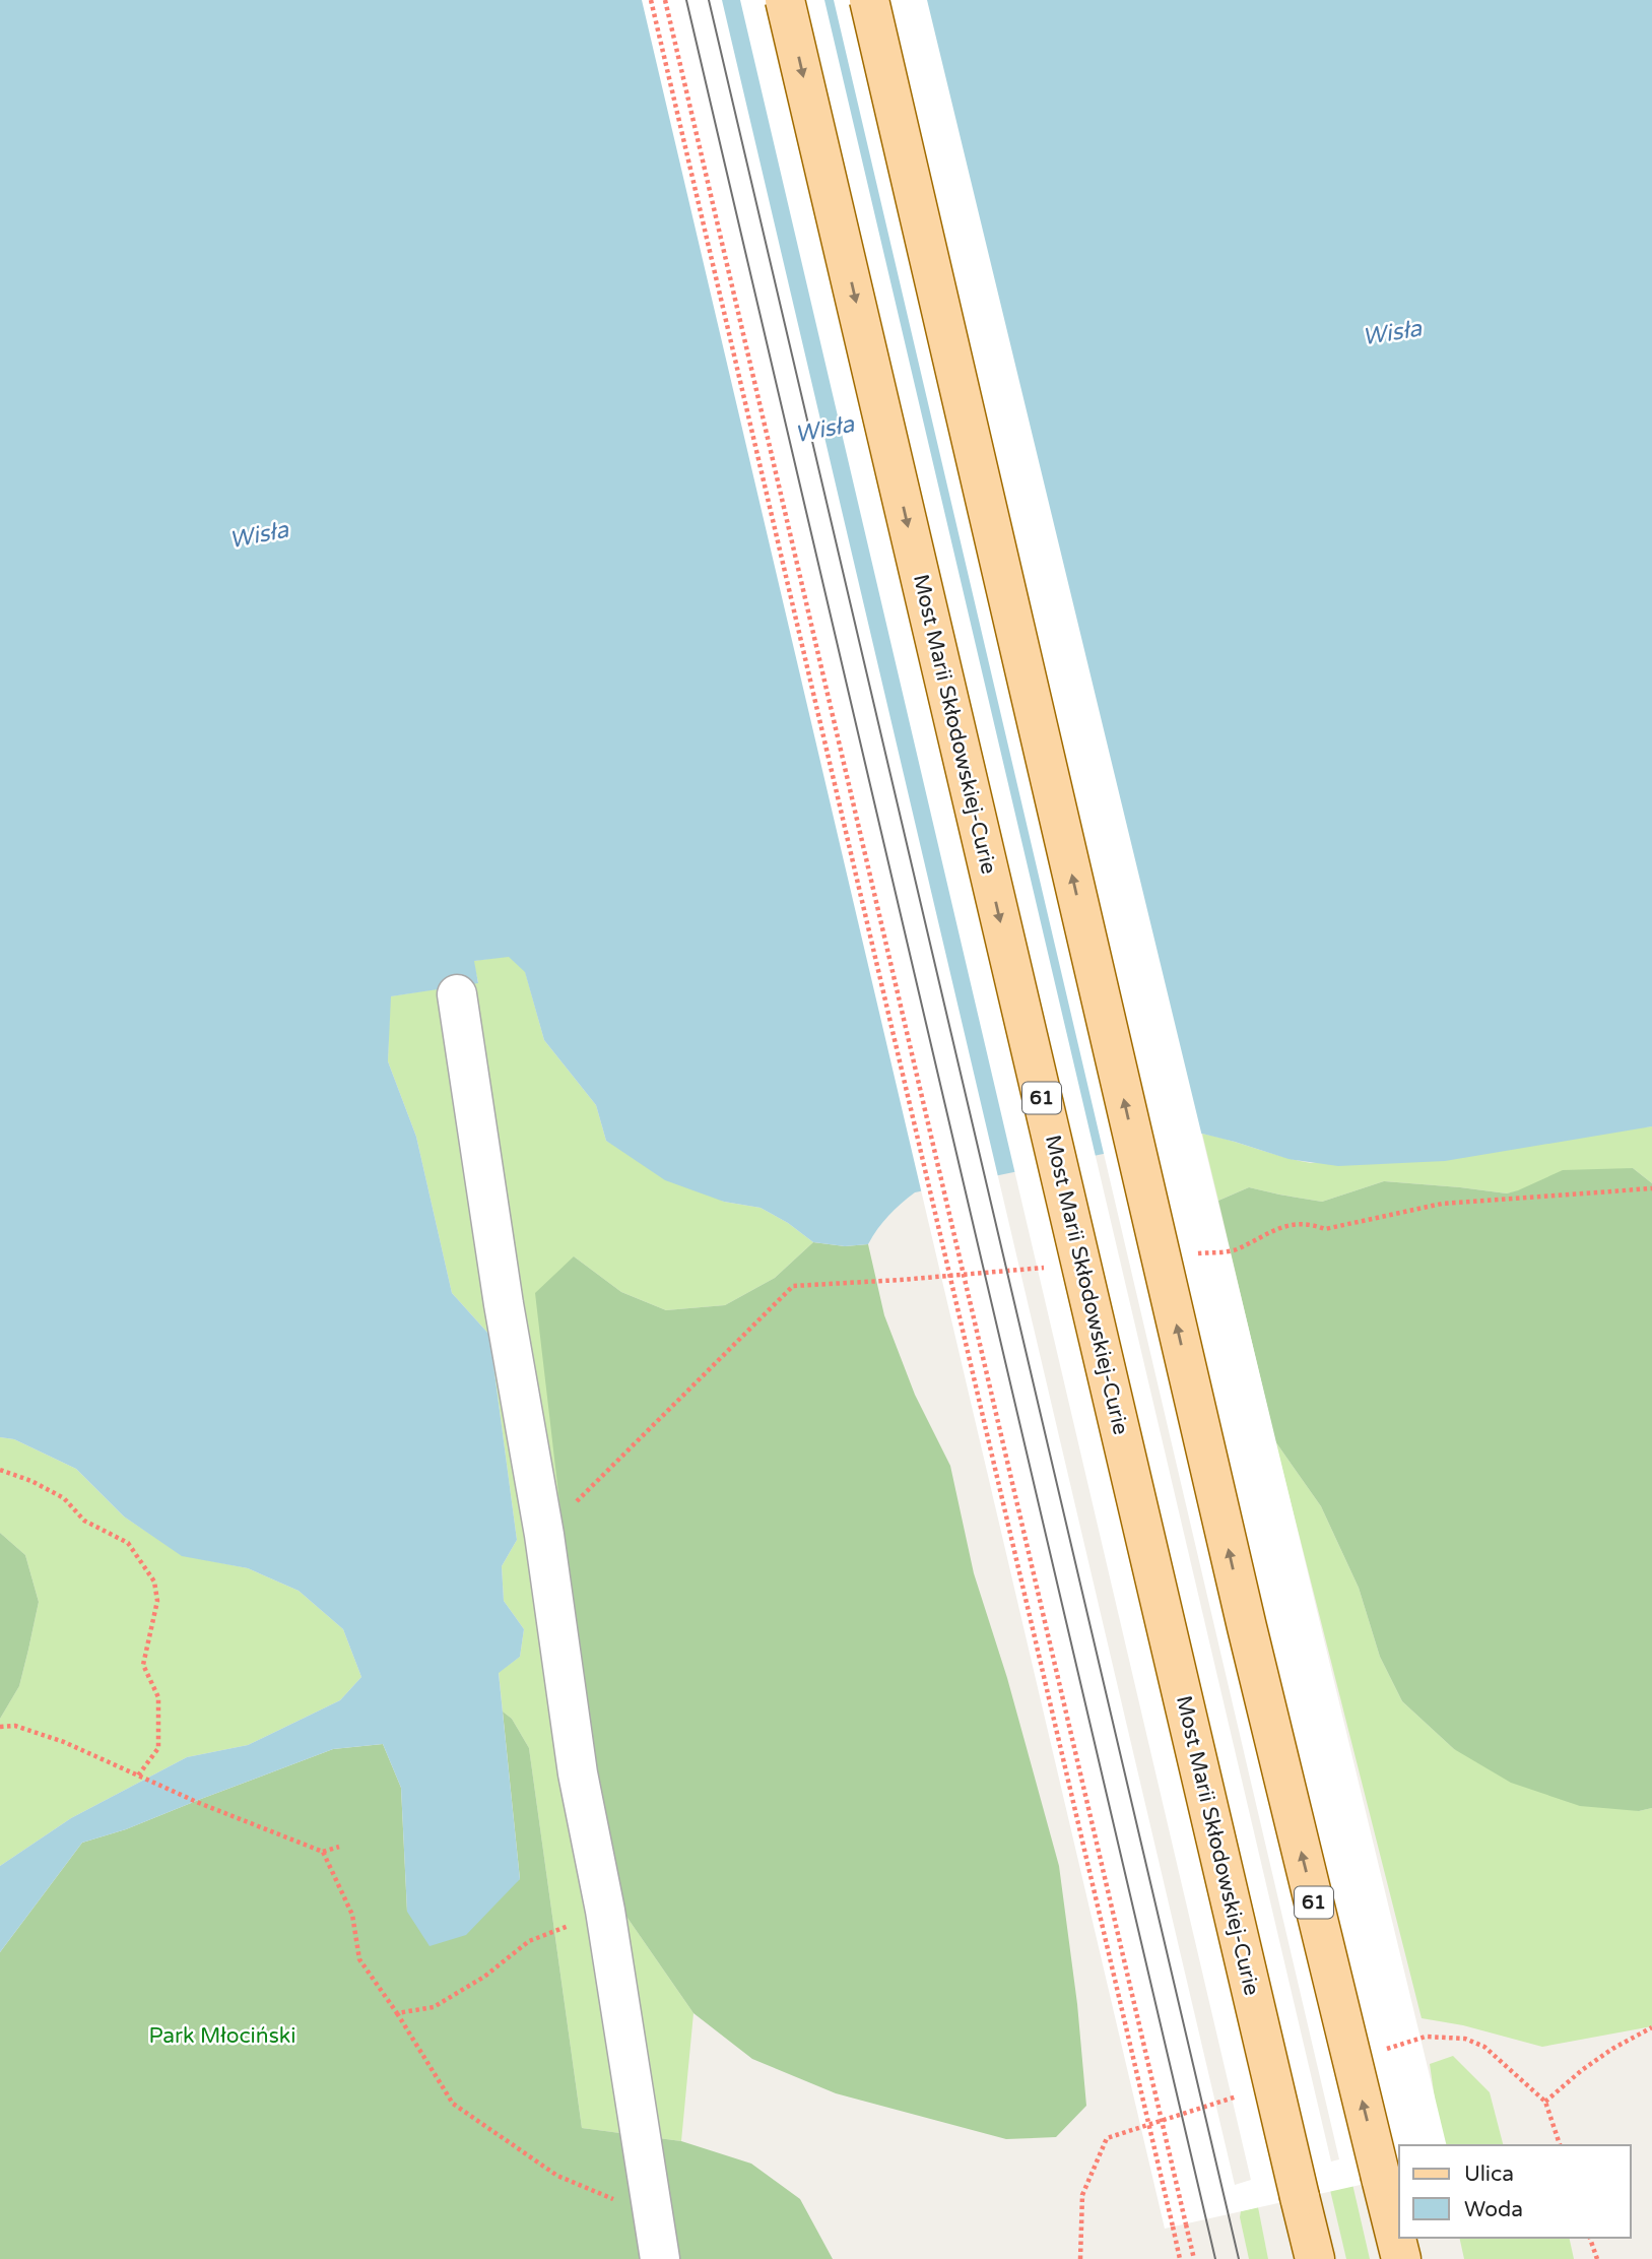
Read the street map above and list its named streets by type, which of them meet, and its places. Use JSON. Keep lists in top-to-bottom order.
{
  "streets": {
    "main road": ["Most Marii Skłodowskiej-Curie", "61"]
  },
  "water": ["Wisła"],
  "parks": ["Park Młociński"],
  "legend": ["Ulica", "Woda"]
}
